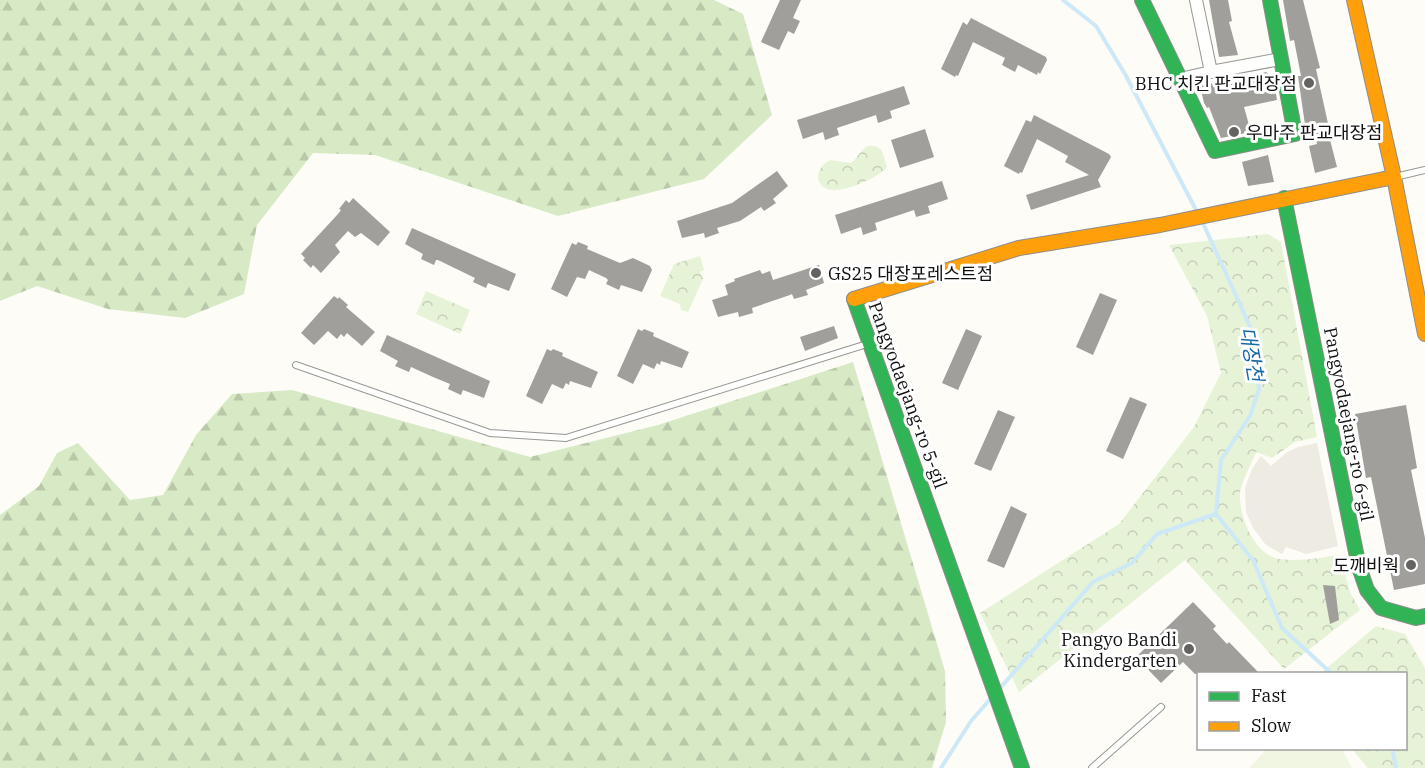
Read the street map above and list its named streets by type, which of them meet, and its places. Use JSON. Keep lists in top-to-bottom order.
{
  "streets": {
    "street": ["Pangyodaejang-ro 5-gil", "Pangyodaejang-ro 6-gil"]
  },
  "crossings": [
    ["Pangyodaejang-ro 5-gil", "Pangyodaejang-ro 6-gil"]
  ],
  "water": ["대장천"],
  "places": [
    "BHC 치킨 판교대장점",
    "우마주 판교대장점",
    "GS25 대장포레스트점",
    "도깨비웍",
    "Pangyo Bandi Kindergarten"
  ],
  "legend": ["Fast", "Slow"]
}
